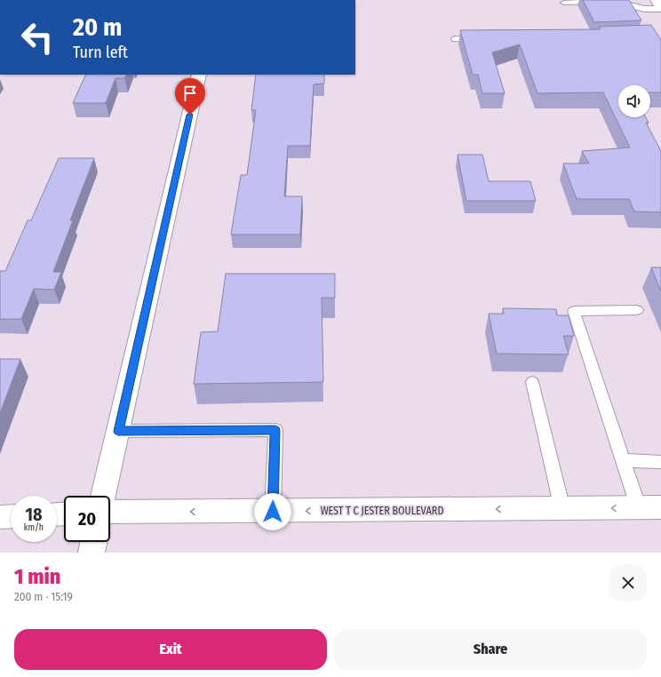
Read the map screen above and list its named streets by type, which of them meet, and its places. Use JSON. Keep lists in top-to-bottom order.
{
  "streets": {
    "street": ["WEST T C JESTER BOULEVARD"]
  },
  "one_way": ["WEST T C JESTER BOULEVARD"],
  "page": {
    "turn": ["20 m", "Turn left"],
    "speed": "18 km/h",
    "limit": "20",
    "heading": ["1 min", "200 m · 15:19"],
    "buttons": ["Exit", "Share"]
  }
}
